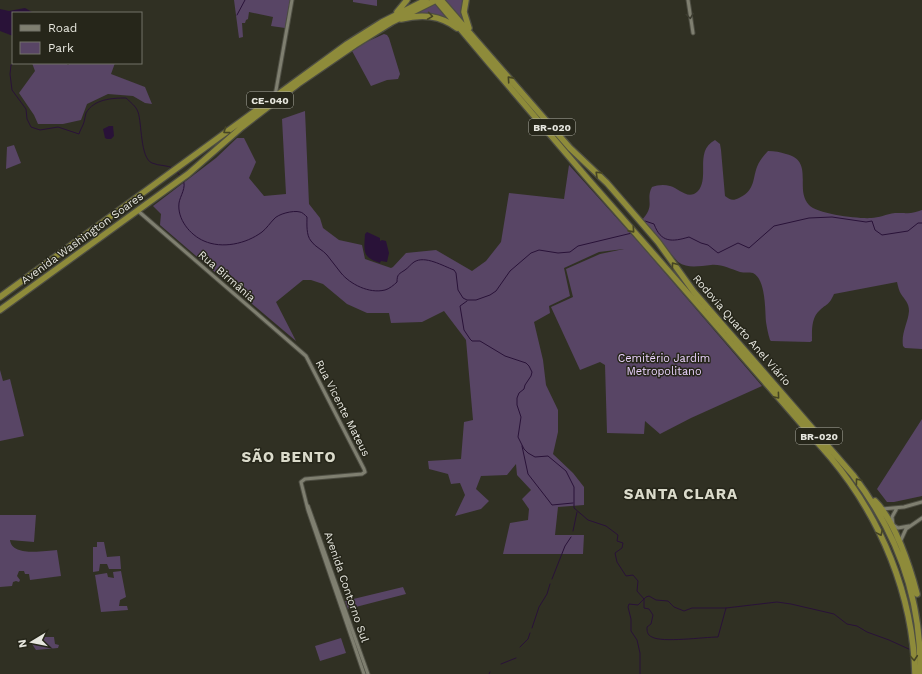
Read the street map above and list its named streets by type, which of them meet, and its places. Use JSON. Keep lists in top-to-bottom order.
{
  "streets": {
    "highway": [
      "CE-040",
      "BR-020",
      "Avenida Washington Soares",
      "Rodovia Quarto Anel Viário"
    ],
    "street": ["Rua Birmânia", "Rua Vicente Mateus", "Avenida Contorno Sul"]
  },
  "crossings": [
    ["CE-040", "BR-020"],
    ["CE-040", "Avenida Washington Soares"],
    ["BR-020", "Rodovia Quarto Anel Viário"],
    ["Avenida Washington Soares", "Rua Birmânia"],
    ["Rua Birmânia", "Rua Vicente Mateus"],
    ["Rua Vicente Mateus", "Avenida Contorno Sul"]
  ],
  "districts": ["SÃO BENTO", "SANTA CLARA"],
  "parks": ["Cemitério Jardim Metropolitano"],
  "legend": ["Road", "Park"],
  "north": "left"
}
